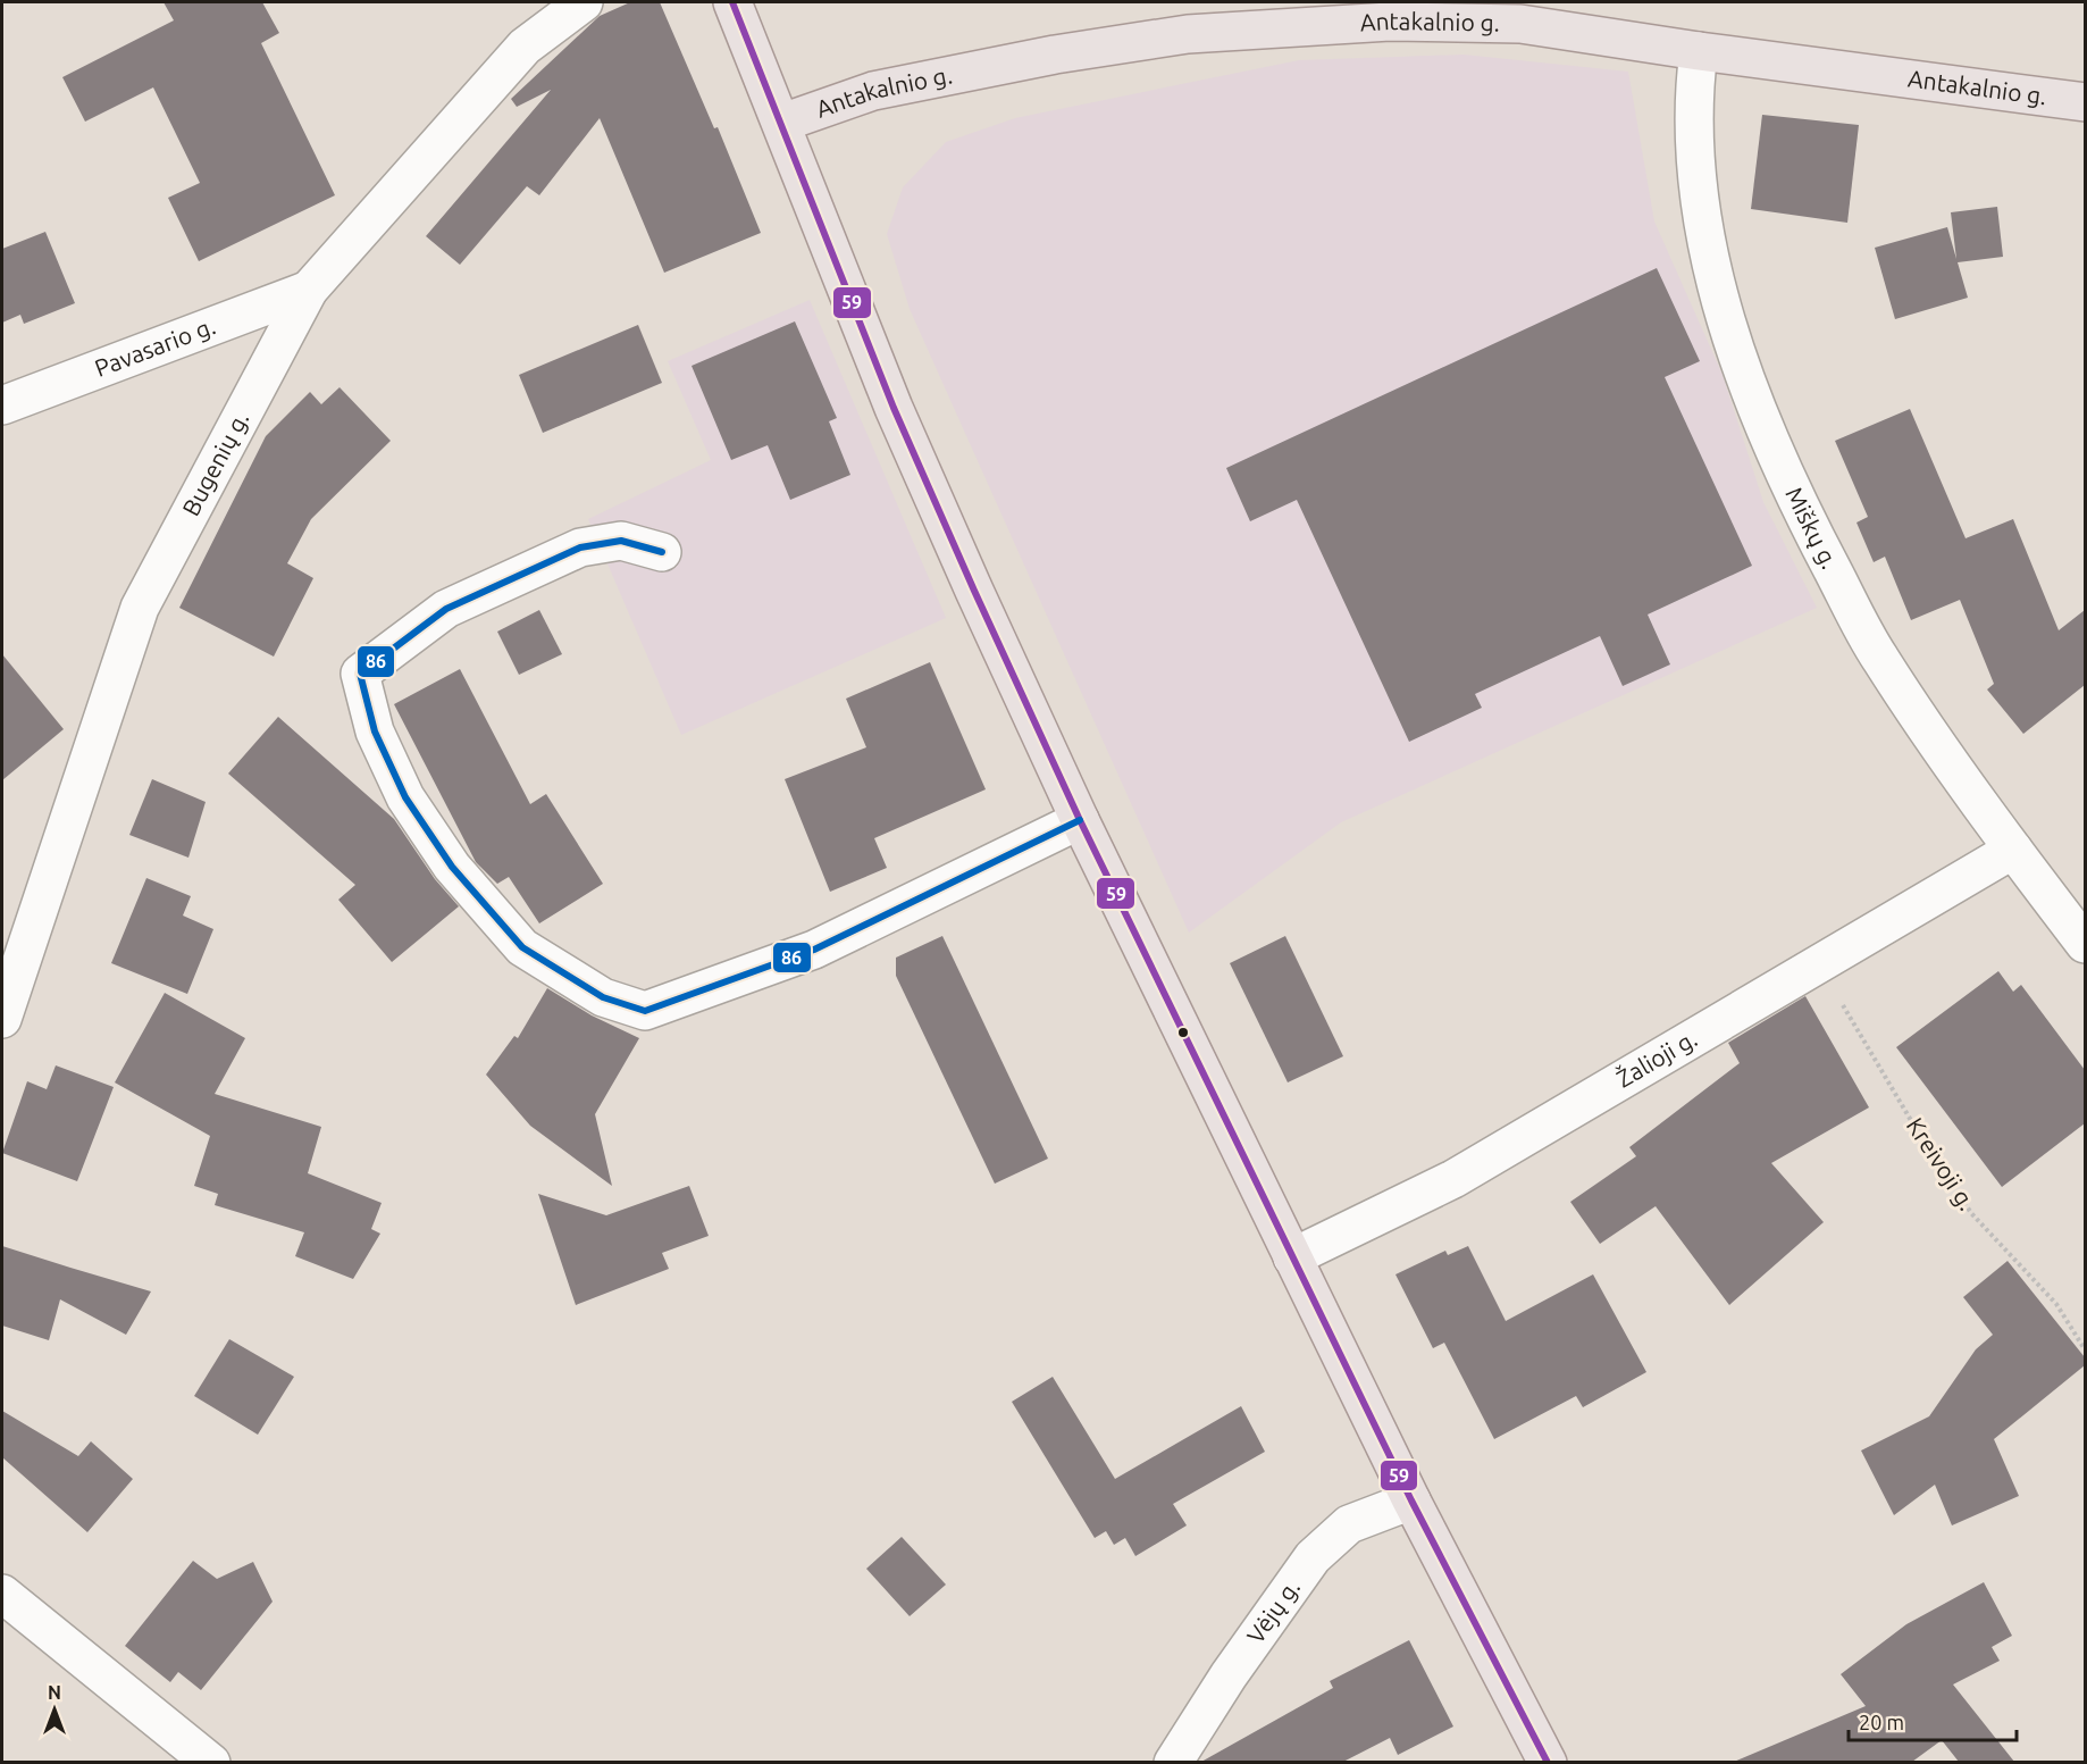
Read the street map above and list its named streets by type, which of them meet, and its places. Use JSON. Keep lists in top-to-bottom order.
{
  "streets": {
    "main road": ["Antakalnio g."],
    "street": [
      "Pavasario g.",
      "Bugenių g.",
      "Miškų g.",
      "Žalioji g.",
      "Vėjų g."
    ],
    "path": ["Kreivoji g."]
  },
  "crossings": [
    ["Antakalnio g.", "Miškų g."],
    ["Pavasario g.", "Bugenių g."],
    ["Miškų g.", "Žalioji g."],
    ["Žalioji g.", "Kreivoji g."]
  ],
  "lines": ["transit line 59", "transit line 86"],
  "scale_bar": "20 m",
  "north": "top"
}
